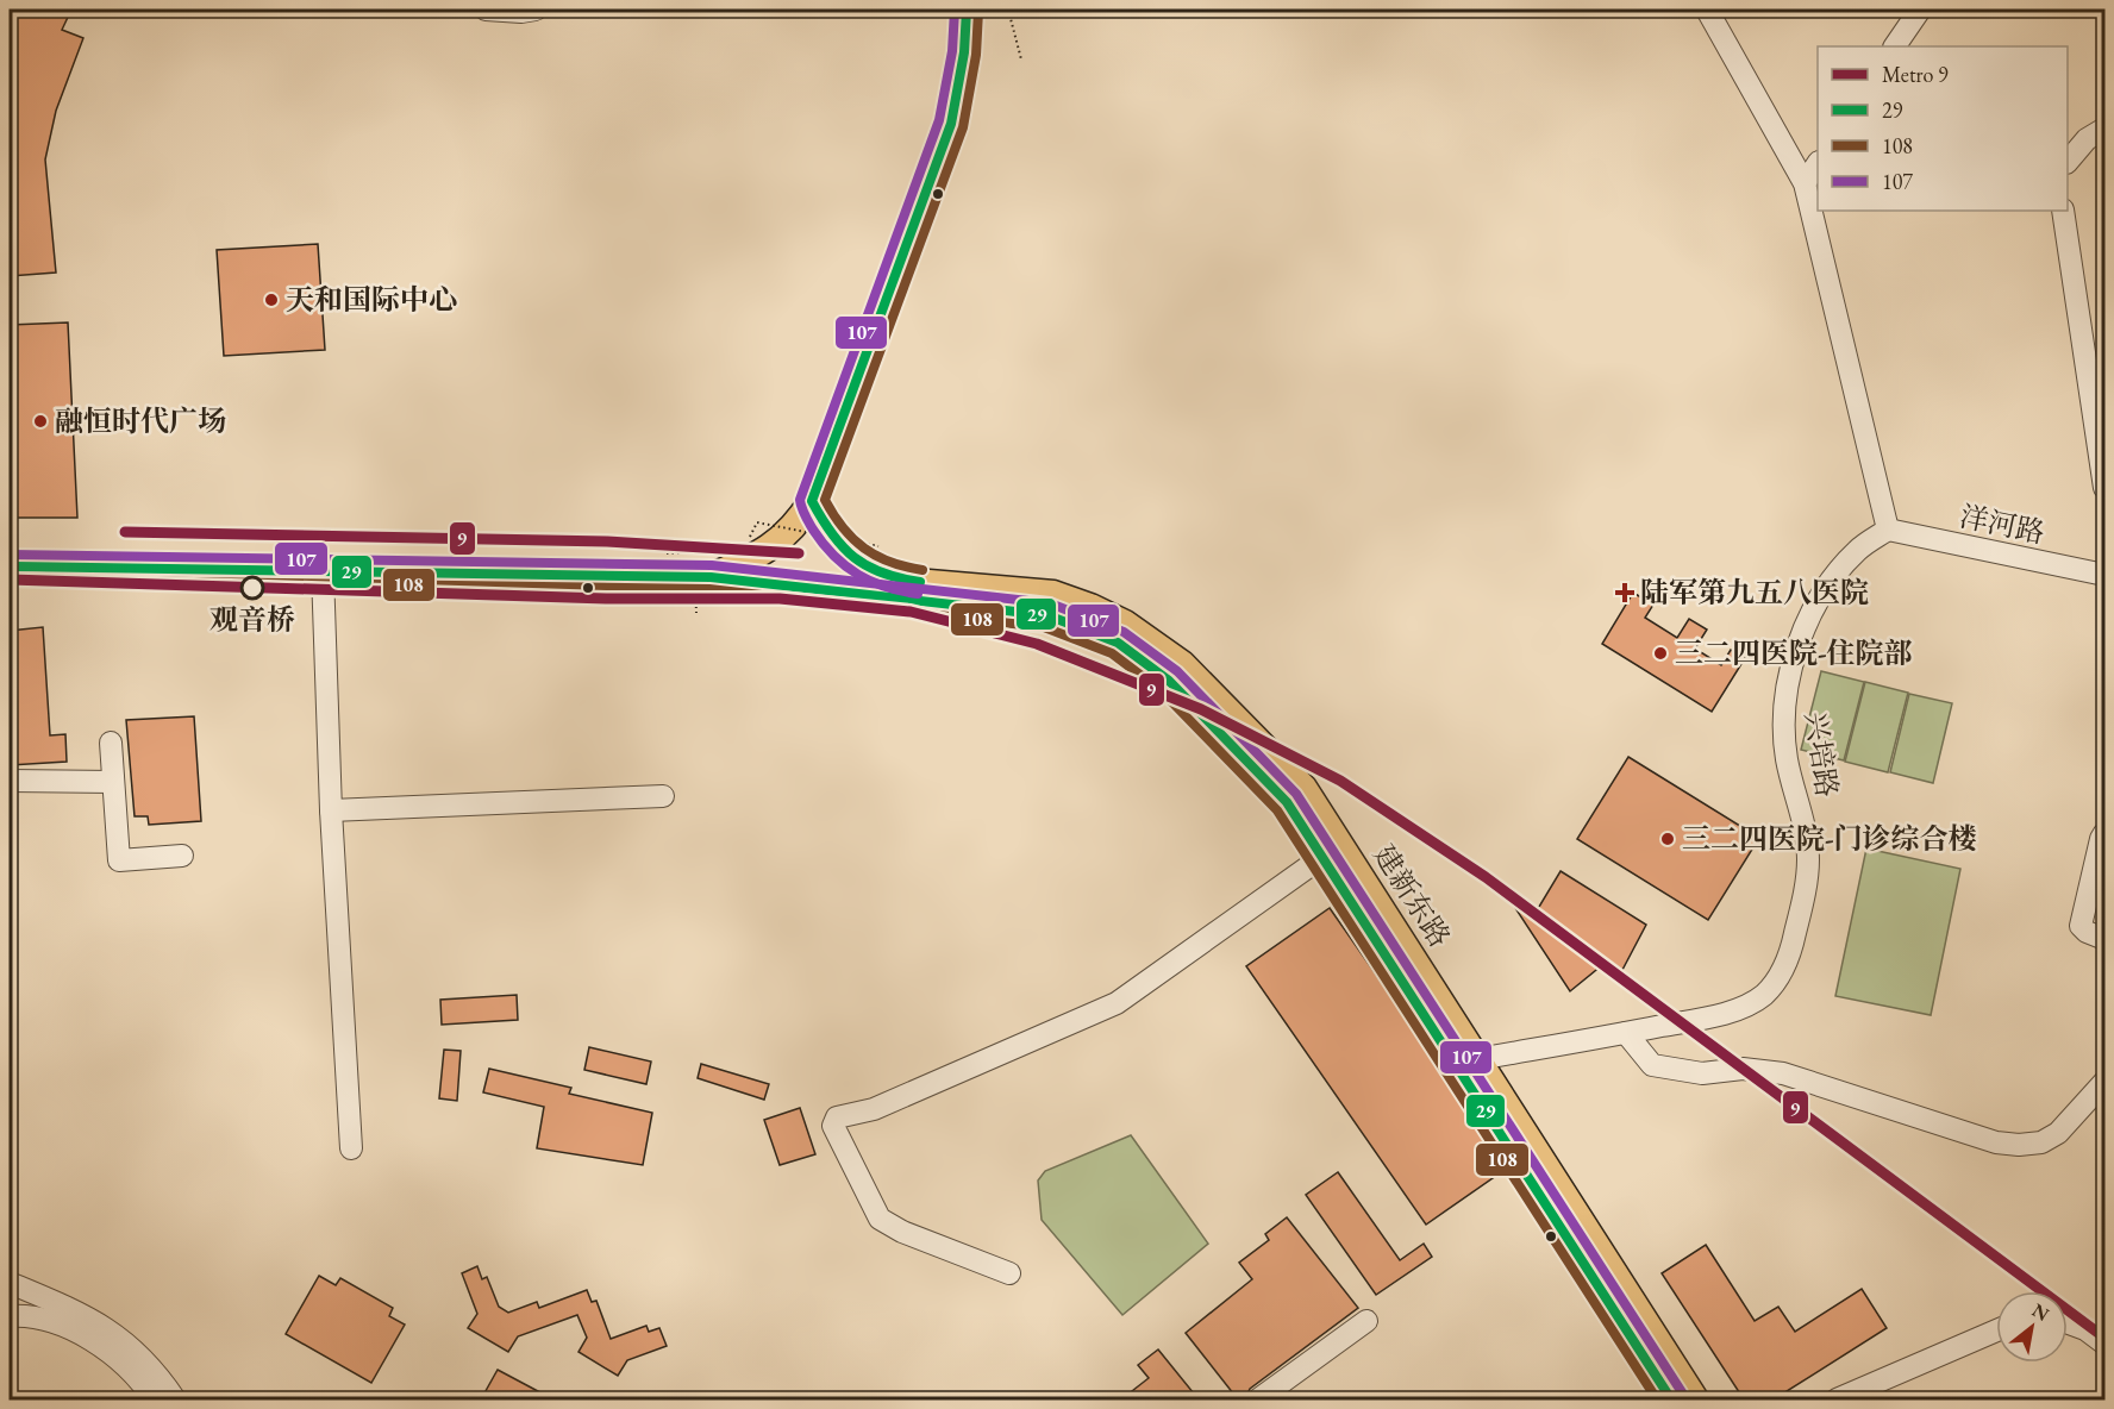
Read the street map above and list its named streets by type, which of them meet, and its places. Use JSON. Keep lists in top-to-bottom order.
{
  "streets": {
    "main road": ["建新东路"],
    "street": ["洋河路", "兴培路"]
  },
  "crossings": [
    ["洋河路", "兴培路"],
    ["兴培路", "建新东路"]
  ],
  "places": {
    "other": [
      "天和国际中心",
      "融恒时代广场",
      "观音桥",
      "三二四医院-住院部",
      "三二四医院-门诊综合楼"
    ],
    "health": ["陆军第九五八医院"]
  },
  "lines": [
    "transit line 29",
    "transit line 107",
    "transit line 108",
    "metro line 9"
  ],
  "legend": [
    "Metro 9",
    "29",
    "108",
    "107"
  ],
  "north": "top right"
}
